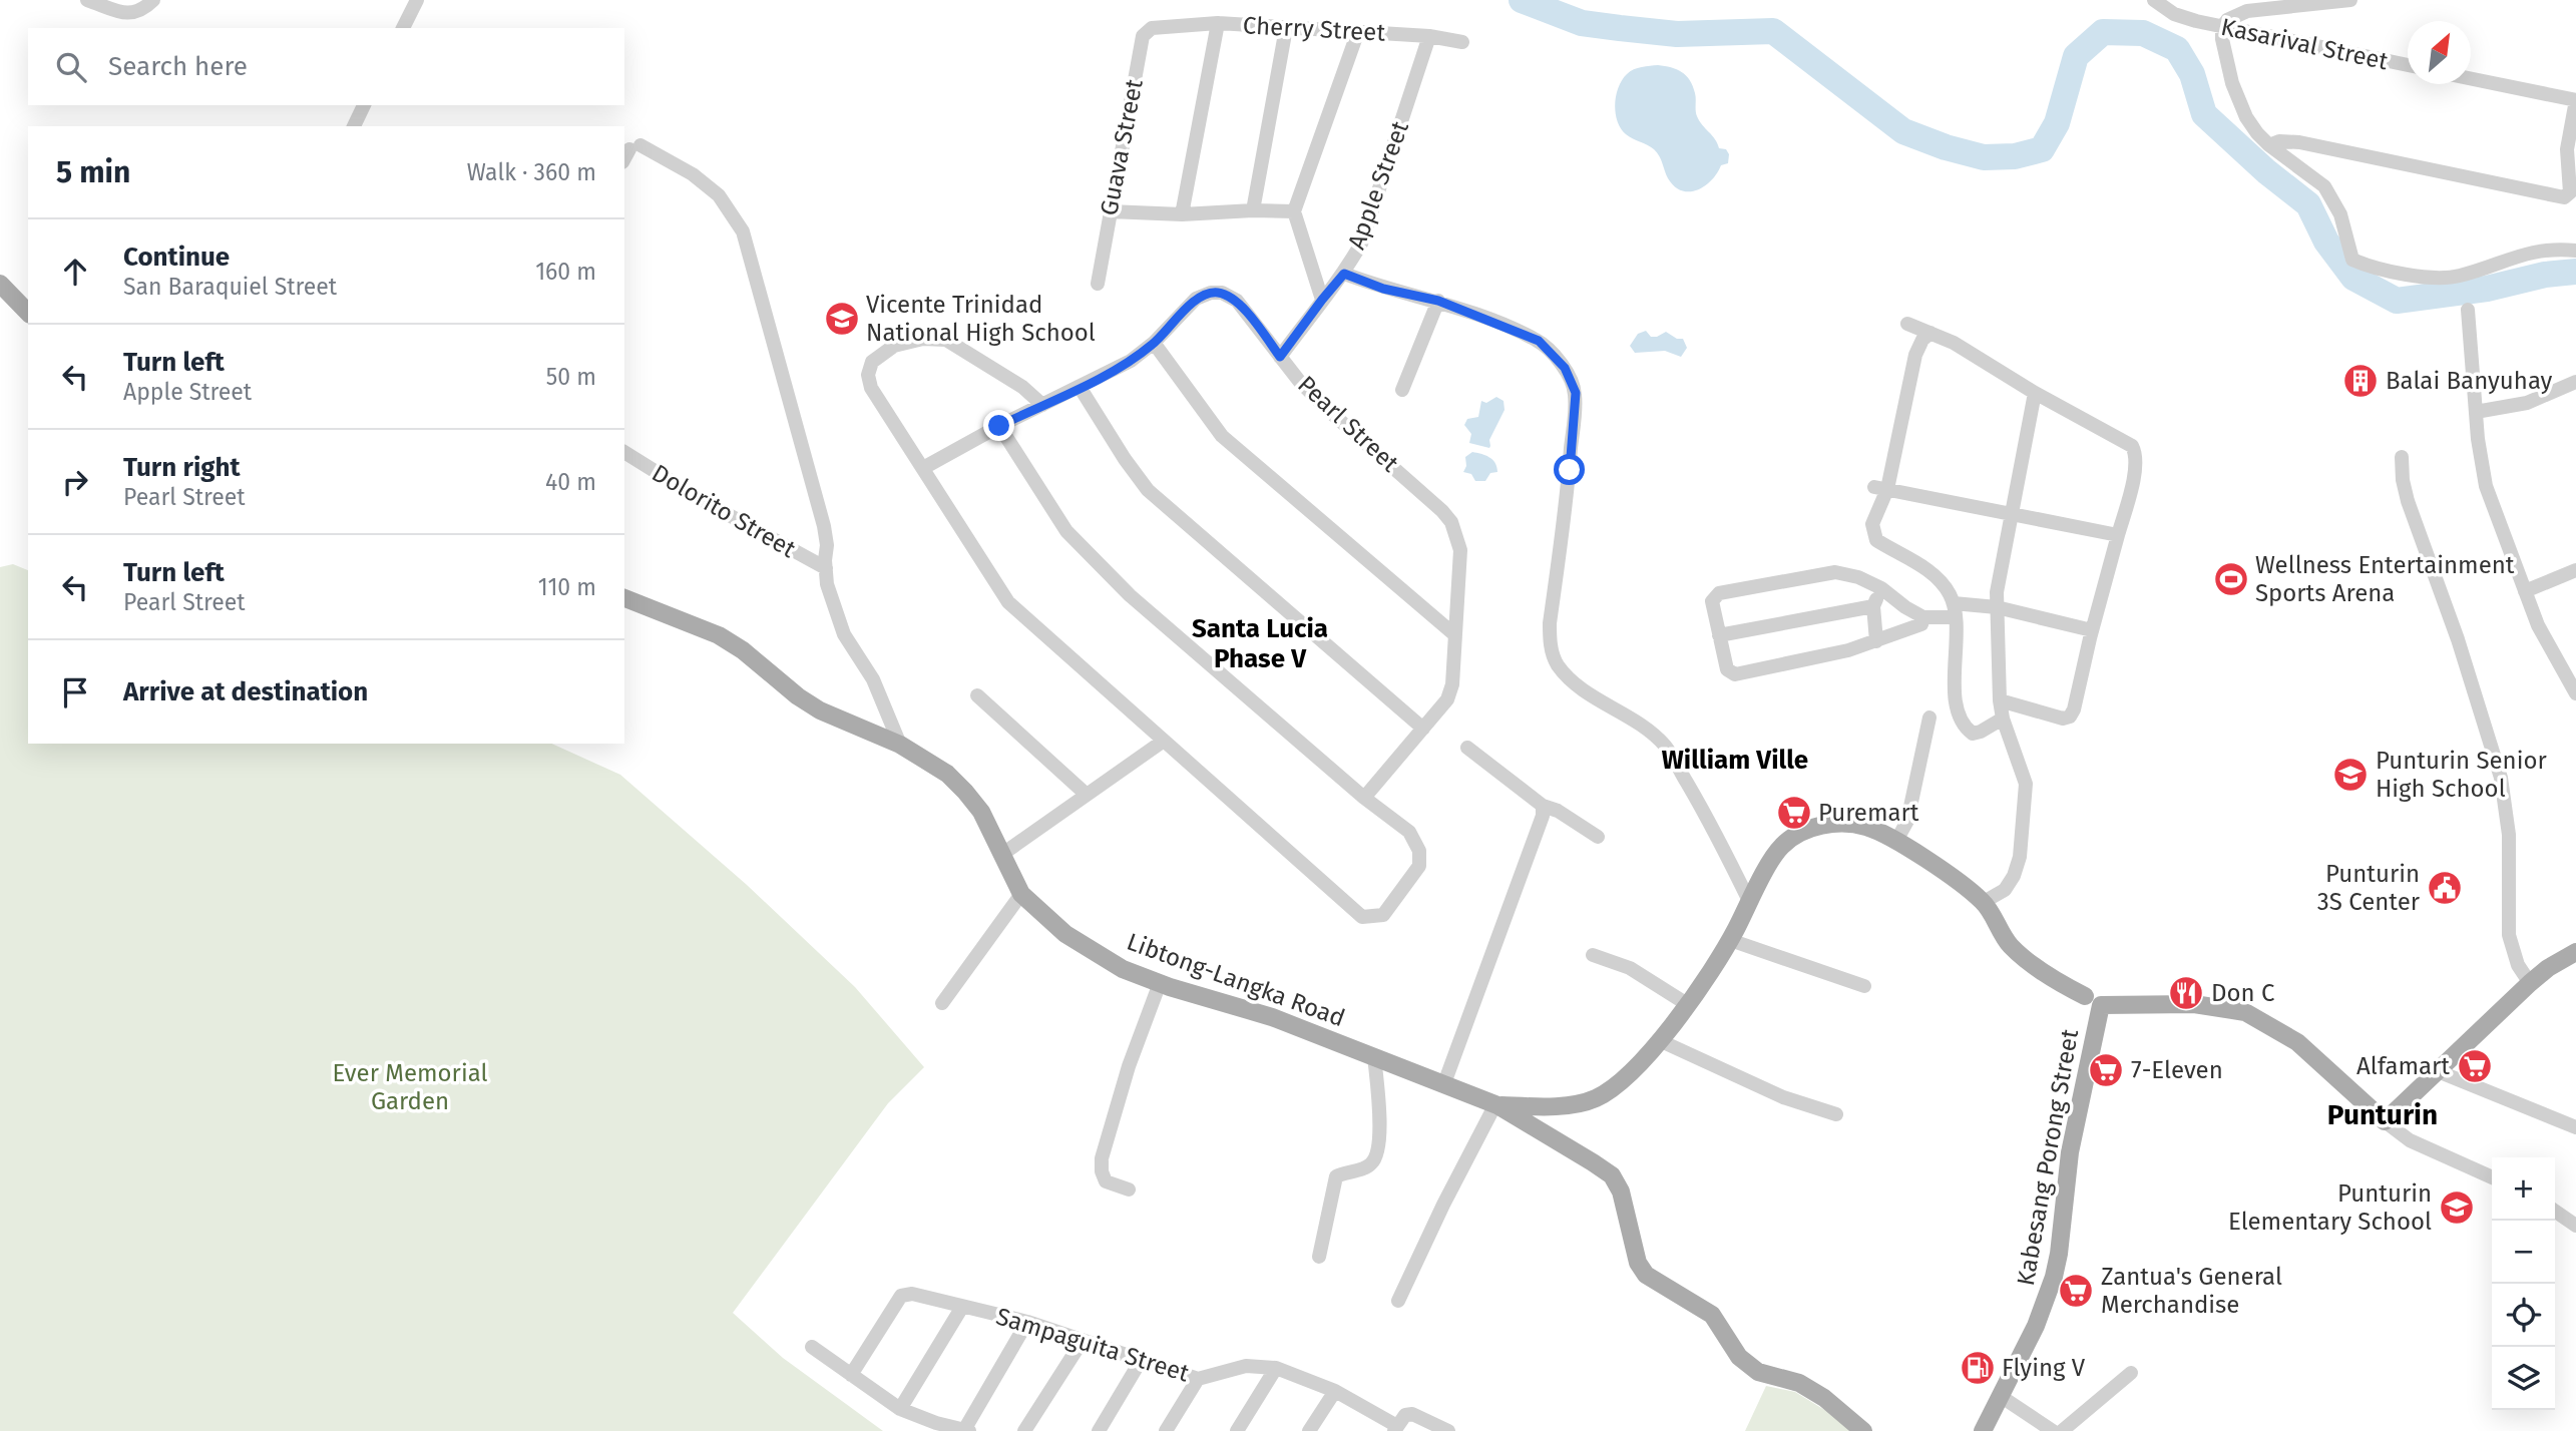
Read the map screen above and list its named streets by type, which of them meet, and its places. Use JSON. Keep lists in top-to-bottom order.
{
  "streets": {
    "main road": ["Libtong-Langka Road", "Kabesang Porong Street"],
    "street": [
      "Cherry Street",
      "Kasarival Street",
      "Guava Street",
      "Apple Street",
      "Pearl Street",
      "Dolorito Street",
      "Sampaguita Street"
    ]
  },
  "crossings": [
    ["Cherry Street", "Guava Street"],
    ["Cherry Street", "Apple Street"],
    ["Apple Street", "Pearl Street"]
  ],
  "districts": ["Santa Lucia Phase V", "William Ville", "Punturin"],
  "parks": ["Ever Memorial Garden"],
  "places": {
    "school or university": ["Vicente Trinidad National High School", "Punturin Senior High School", "Punturin Elementary School"],
    "building": ["Balai Banyuhay"],
    "sports": ["Wellness Entertainment Sports Arena"],
    "supermarket": [
      "Puremart",
      "Alfamart",
      "7-Eleven",
      "Zantua's General Merchandise"
    ],
    "public building": ["Punturin 3S Center"],
    "restaurant": ["Don C"],
    "fuel station": ["Flying V"]
  },
  "north": "top right",
  "page": {
    "search": "Search here",
    "heading": ["5 min", "Walk · 360 m"],
    "list": [
      ["Continue", "San Baraquiel Street", "160 m"],
      ["Turn left", "Apple Street", "50 m"],
      ["Turn right", "Pearl Street", "40 m"],
      ["Turn left", "Pearl Street", "110 m"],
      "Arrive at destination"
    ],
    "map_buttons": ["+", "−"]
  }
}
